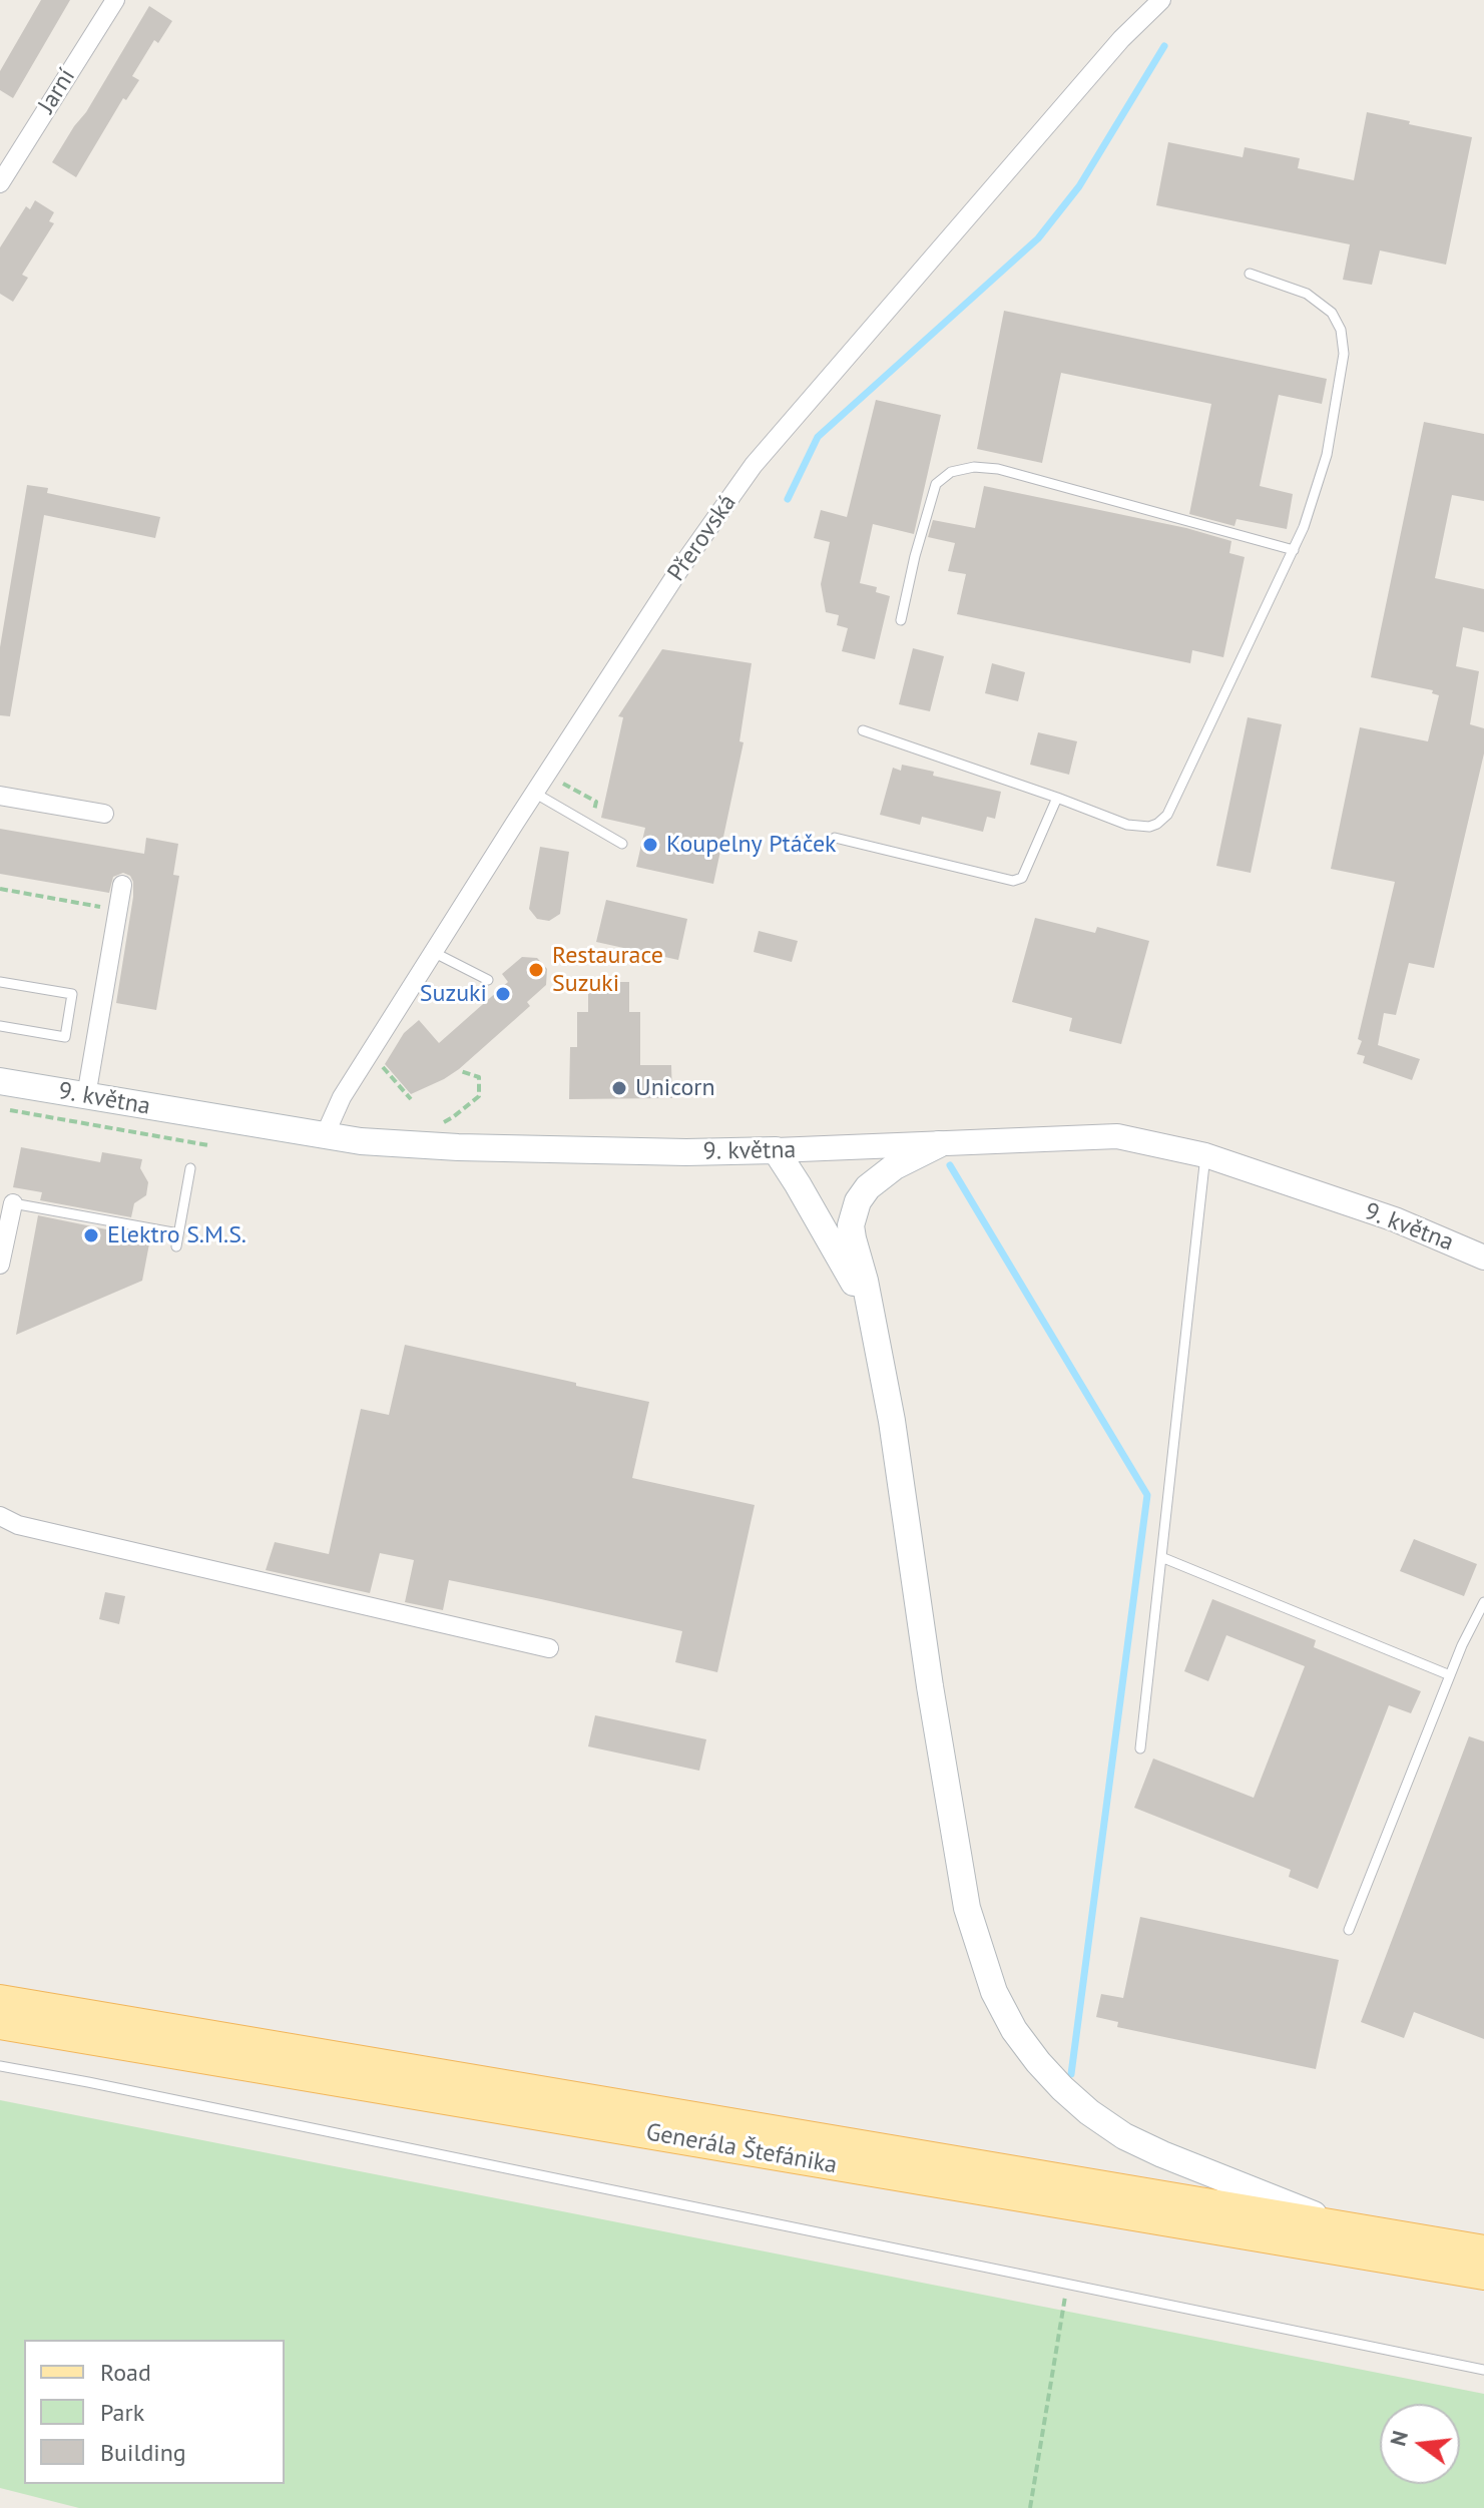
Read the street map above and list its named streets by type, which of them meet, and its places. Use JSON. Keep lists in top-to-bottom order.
{
  "streets": {
    "main road": ["9. května", "Generála Štefánika"],
    "street": ["Jarní", "Přerovská"]
  },
  "crossings": [
    ["Přerovská", "9. května"]
  ],
  "places": [
    "Koupelny Ptáček",
    "Restaurace Suzuki",
    "Suzuki",
    "Unicorn",
    "Elektro S.M.S."
  ],
  "legend": ["Road", "Park", "Building"],
  "north": "left"
}
